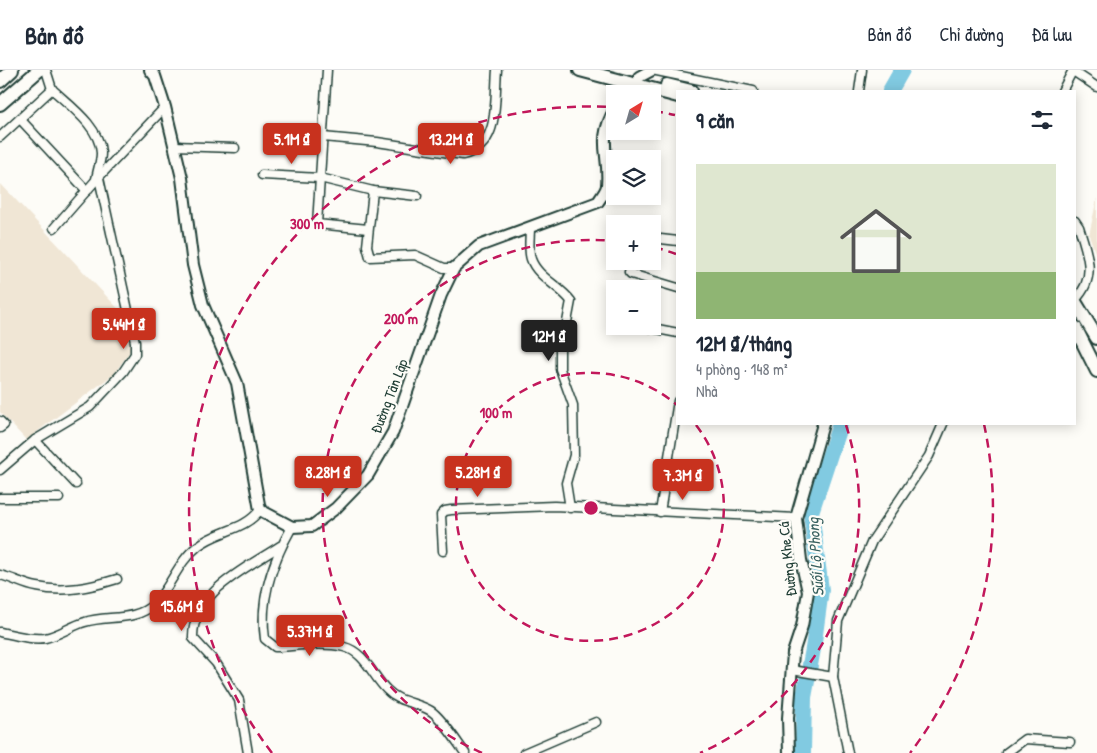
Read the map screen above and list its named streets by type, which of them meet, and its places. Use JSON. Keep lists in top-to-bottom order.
{
  "streets": {
    "street": ["Đường Tân Lập", "Đường Khe Cá"]
  },
  "water": ["Suối Lộ Phong"],
  "north": "top right",
  "page": {
    "header": "Bản đồ",
    "nav": ["Bản đồ", "Chỉ đường", "Đã lưu"],
    "map_buttons": ["+", "−"],
    "heading": "9 căn",
    "price": [
      "5.1M ₫",
      "13.2M ₫",
      "5.44M ₫",
      "12M ₫",
      "8.28M ₫",
      "5.28M ₫",
      "7.3M ₫",
      "15.6M ₫",
      "5.37M ₫"
    ],
    "list": [
      {
        "name": "12M ₫/tháng",
        "note": "4 phòng · 148 m² · Nhà"
      }
    ]
  },
  "rings": ["300 m", "200 m", "100 m"]
}
